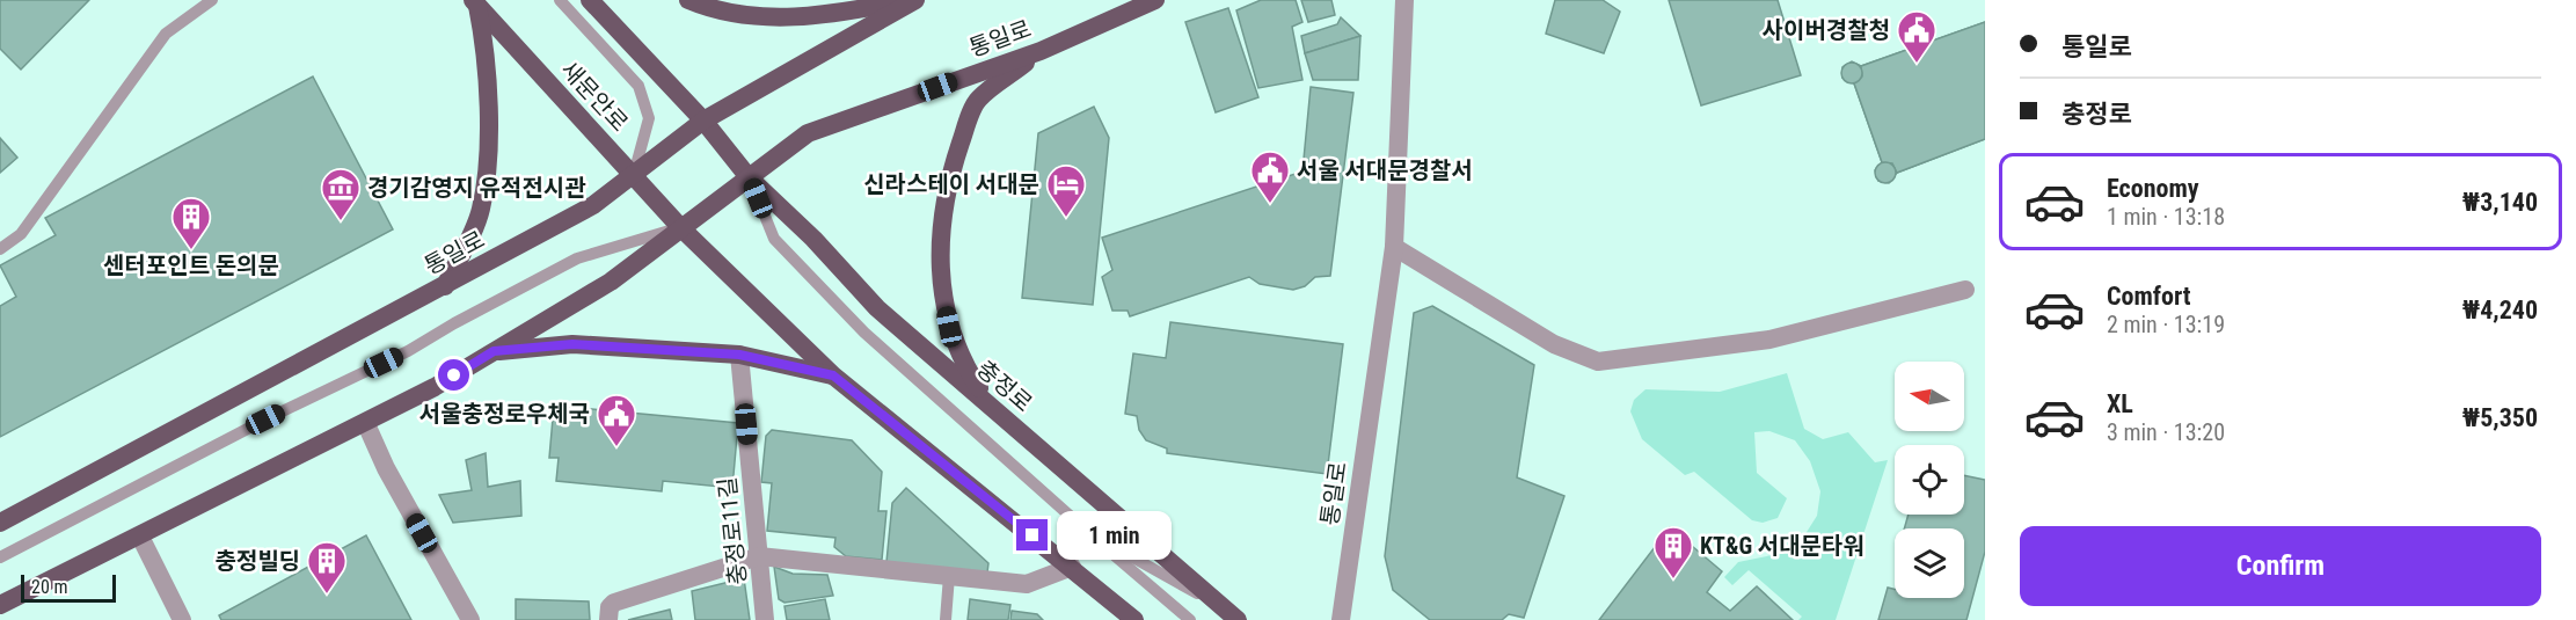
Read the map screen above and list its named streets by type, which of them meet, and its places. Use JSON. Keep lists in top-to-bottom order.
{
  "streets": {
    "main road": ["통일로", "새문안로", "충정로"],
    "street": ["충정로11길"]
  },
  "crossings": [
    ["통일로", "새문안로"],
    ["통일로", "충정로"]
  ],
  "places": {
    "public building": ["사이버경찰청", "서울 서대문경찰서", "서울충정로우체국"],
    "hotel": ["신라스테이 서대문"],
    "museum": ["경기감영지 유적전시관"],
    "building": ["센터포인트 돈의문", "KT&G 서대문타워", "충정빌딩"]
  },
  "scale_bar": "20 m",
  "north": "left",
  "page": {
    "banner": ["통일로", "충정로"],
    "list": [
      {
        "name": "Economy",
        "note": "1 min · 13:18",
        "value": "₩3,140"
      },
      {
        "name": "Comfort",
        "note": "2 min · 13:19",
        "value": "₩4,240"
      },
      {
        "name": "XL",
        "note": "3 min · 13:20",
        "value": "₩5,350"
      }
    ],
    "bubble": "1 min",
    "buttons": "Confirm",
    "scale": "20 m"
  }
}
